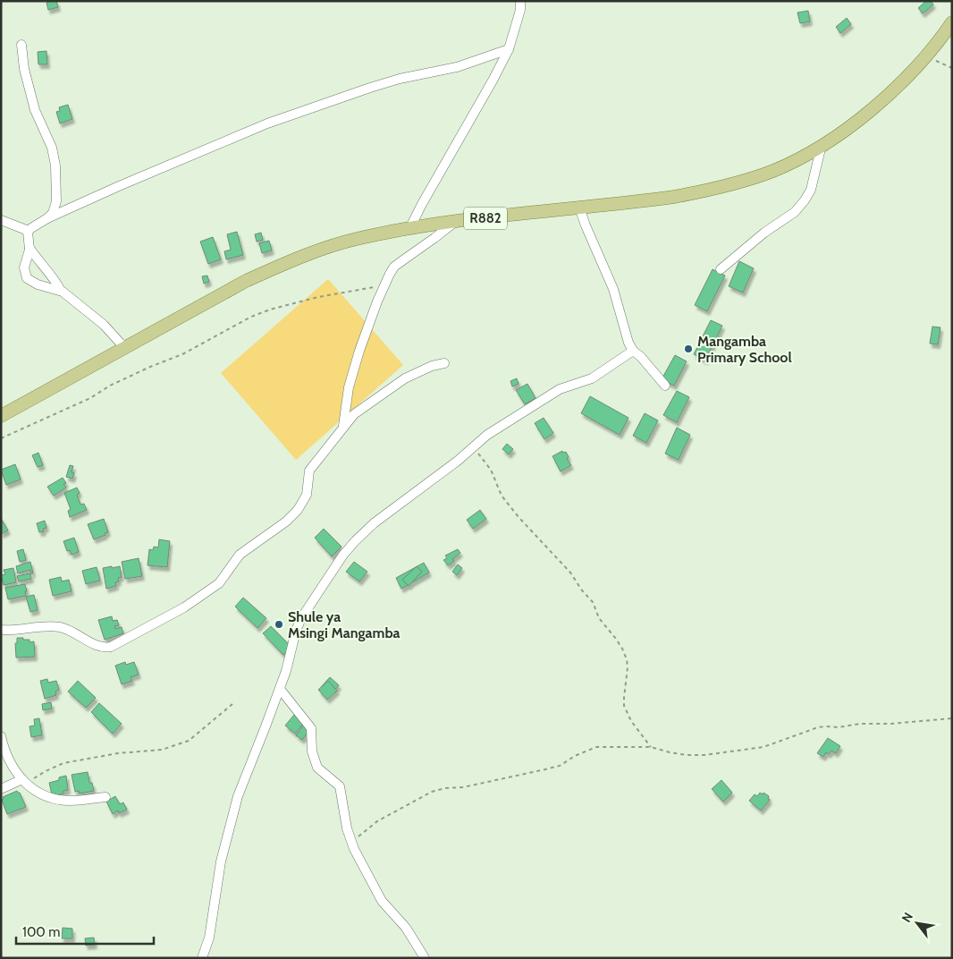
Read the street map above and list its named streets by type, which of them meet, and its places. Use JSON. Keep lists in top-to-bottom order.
{
  "streets": {
    "main road": ["R882"]
  },
  "places": ["Mangamba Primary School", "Shule ya Msingi Mangamba"],
  "scale_bar": "100 m",
  "north": "top left"
}
